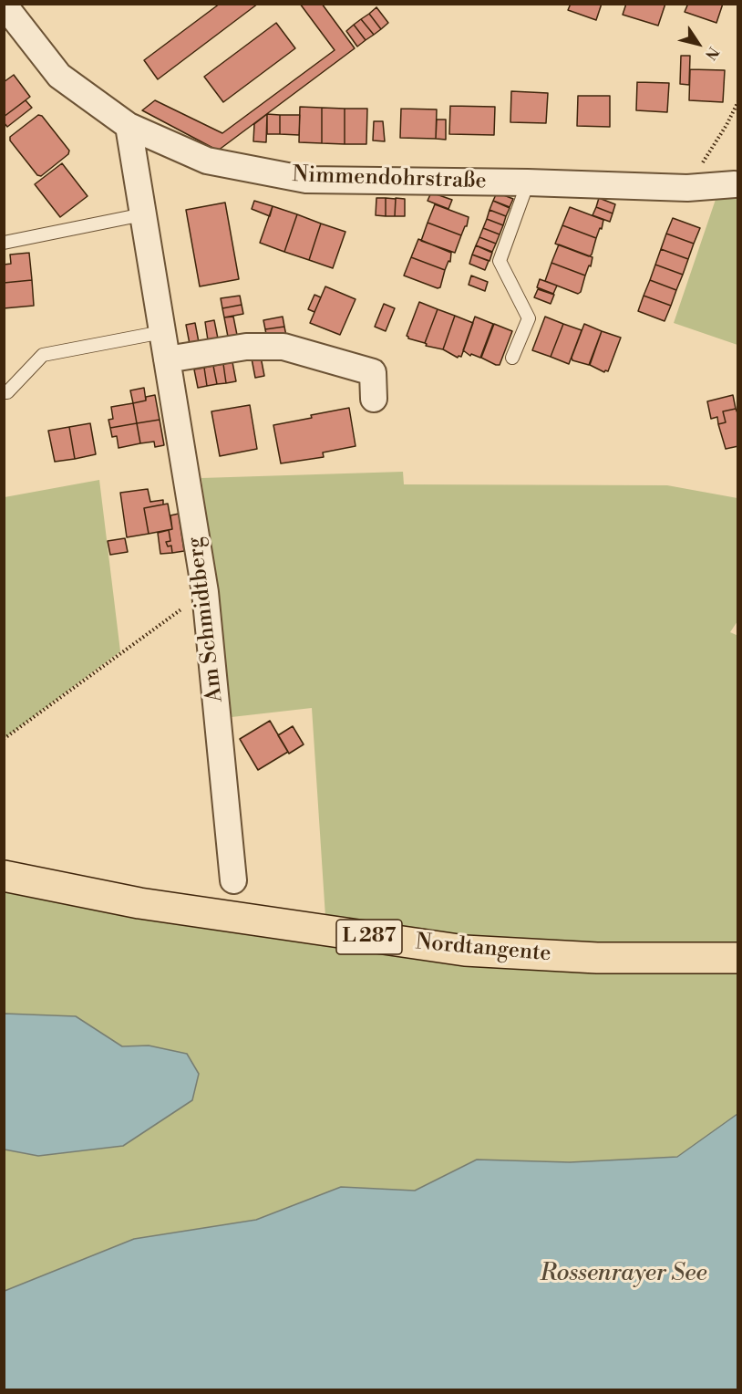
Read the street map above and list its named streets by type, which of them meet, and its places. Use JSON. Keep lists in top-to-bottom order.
{
  "streets": {
    "main road": ["L 287", "Nordtangente"],
    "street": ["Nimmendohrstraße", "Am Schmidtberg"]
  },
  "crossings": [
    ["Nimmendohrstraße", "Am Schmidtberg"]
  ],
  "water": ["Rossenrayer See"],
  "north": "bottom right"
}
